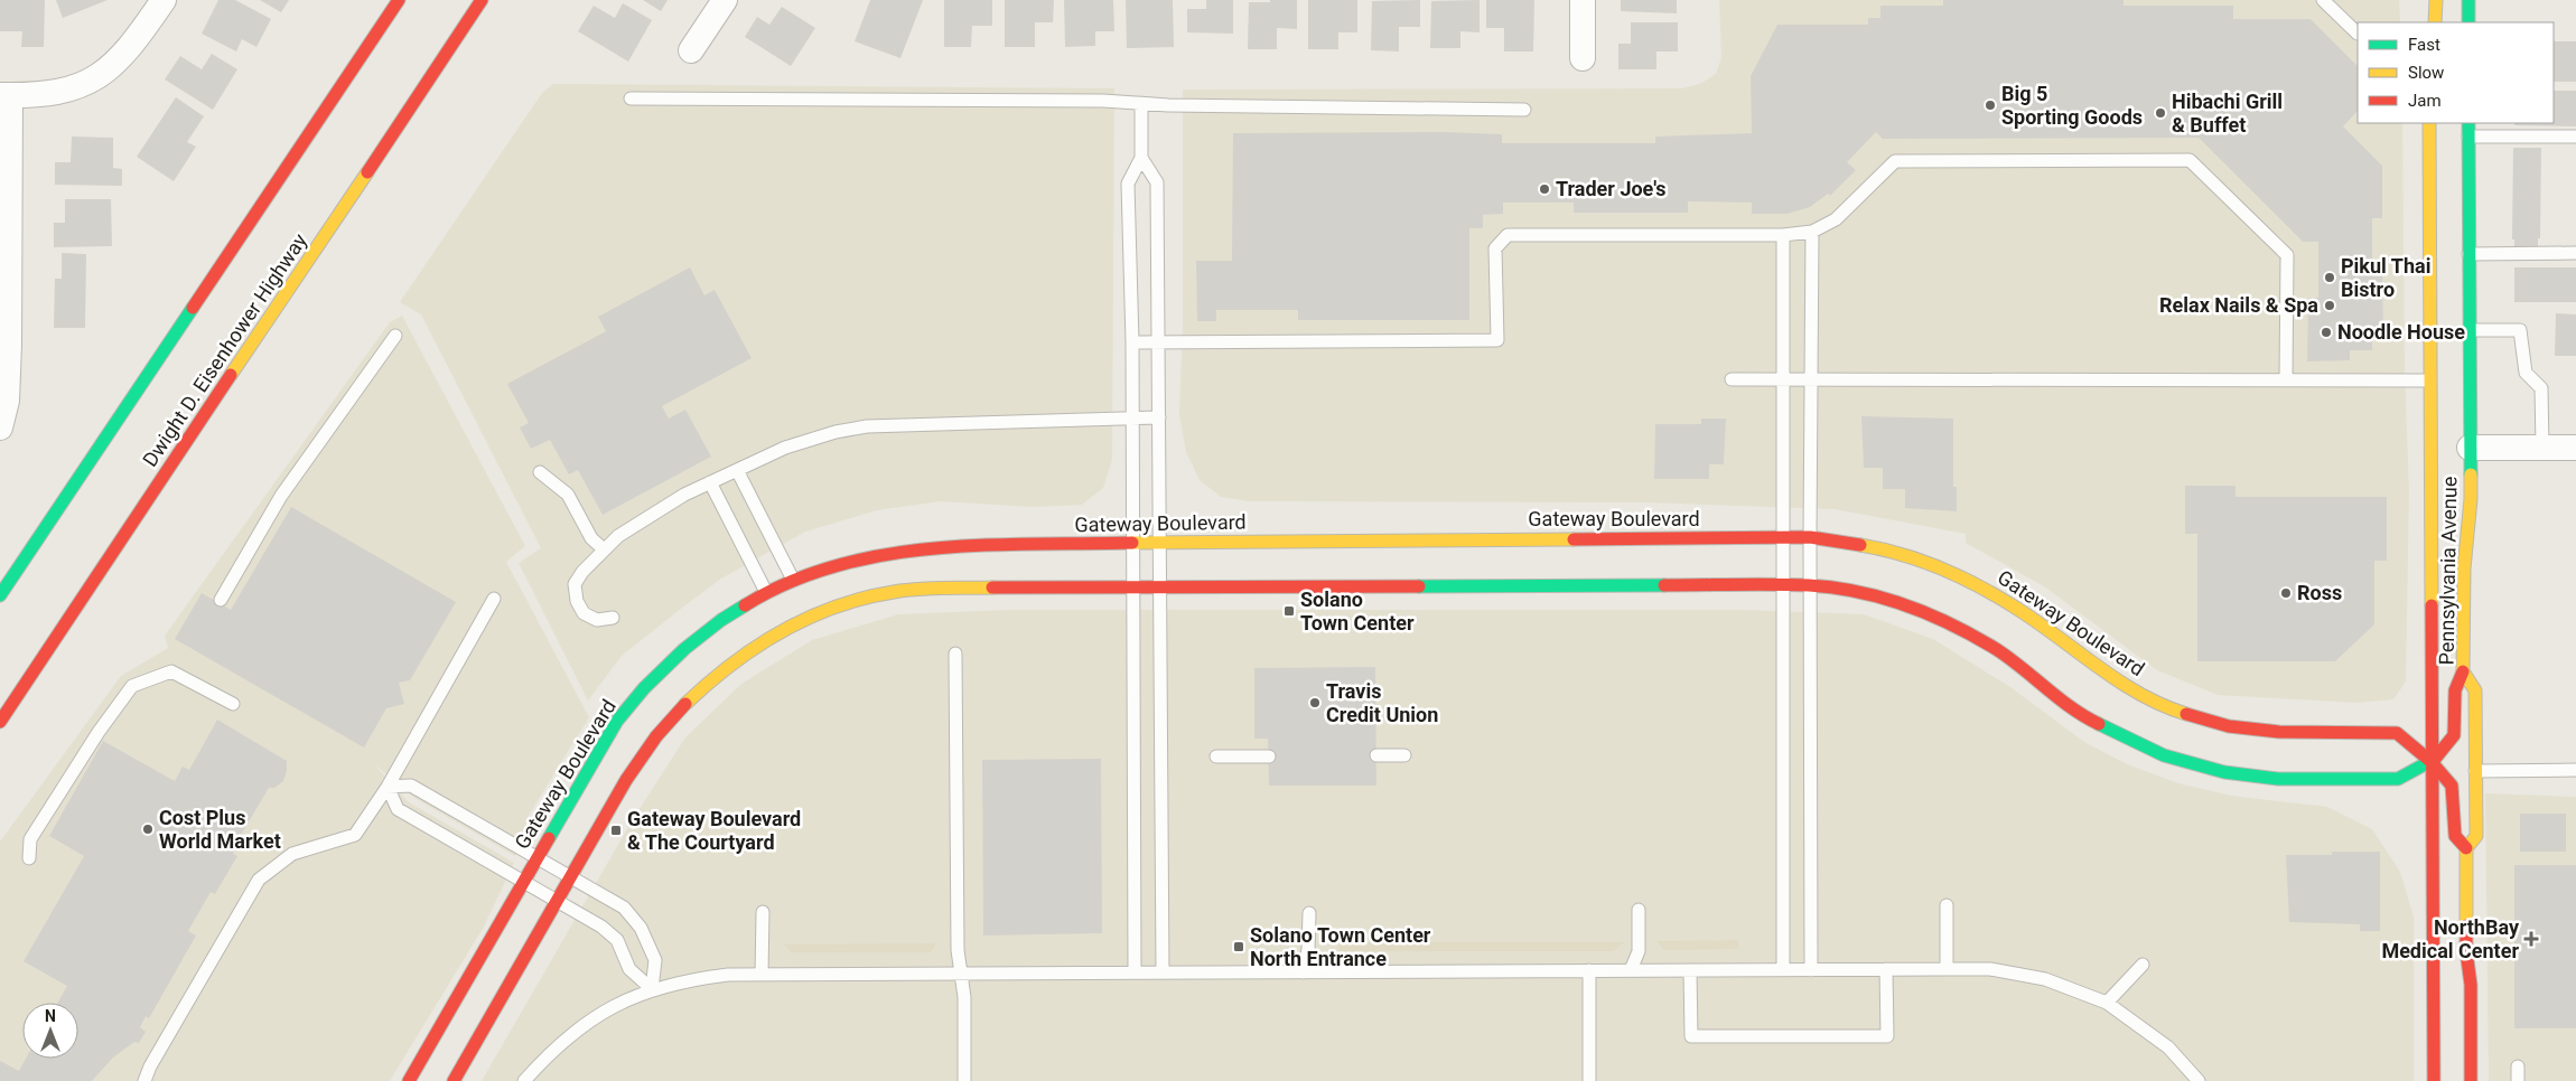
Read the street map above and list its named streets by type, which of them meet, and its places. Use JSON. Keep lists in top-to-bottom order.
{
  "streets": {
    "main road": ["Dwight D. Eisenhower Highway", "Gateway Boulevard", "Pennsylvania Avenue"]
  },
  "crossings": [
    ["Gateway Boulevard", "Pennsylvania Avenue"]
  ],
  "places": {
    "other": [
      "Big 5 Sporting Goods",
      "Hibachi Grill & Buffet",
      "Trader Joe's",
      "Pikul Thai Bistro",
      "Relax Nails & Spa",
      "Noodle House",
      "Ross",
      "Travis Credit Union",
      "Cost Plus World Market"
    ],
    "transit": ["Solano Town Center", "Gateway Boulevard & The Courtyard", "Solano Town Center North Entrance"],
    "health": ["NorthBay Medical Center"]
  },
  "legend": ["Fast", "Slow", "Jam"],
  "north": "top"
}
